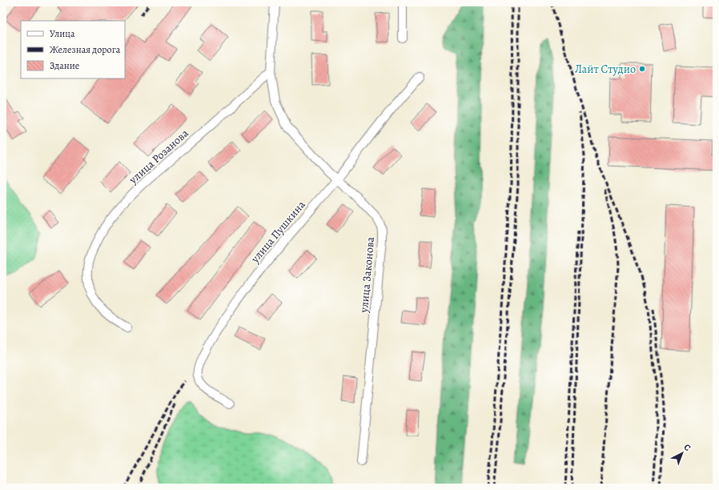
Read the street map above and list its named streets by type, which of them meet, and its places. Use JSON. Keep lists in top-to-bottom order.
{
  "streets": {
    "street": ["улица Розанова", "улица Пушкина", "улица Законова"]
  },
  "crossings": [
    ["улица Розанова", "улица Законова"],
    ["улица Пушкина", "улица Законова"]
  ],
  "places": ["Лайт Студио"],
  "legend": ["Улица", "Железная дорога", "Здание"],
  "north": "top right"
}
